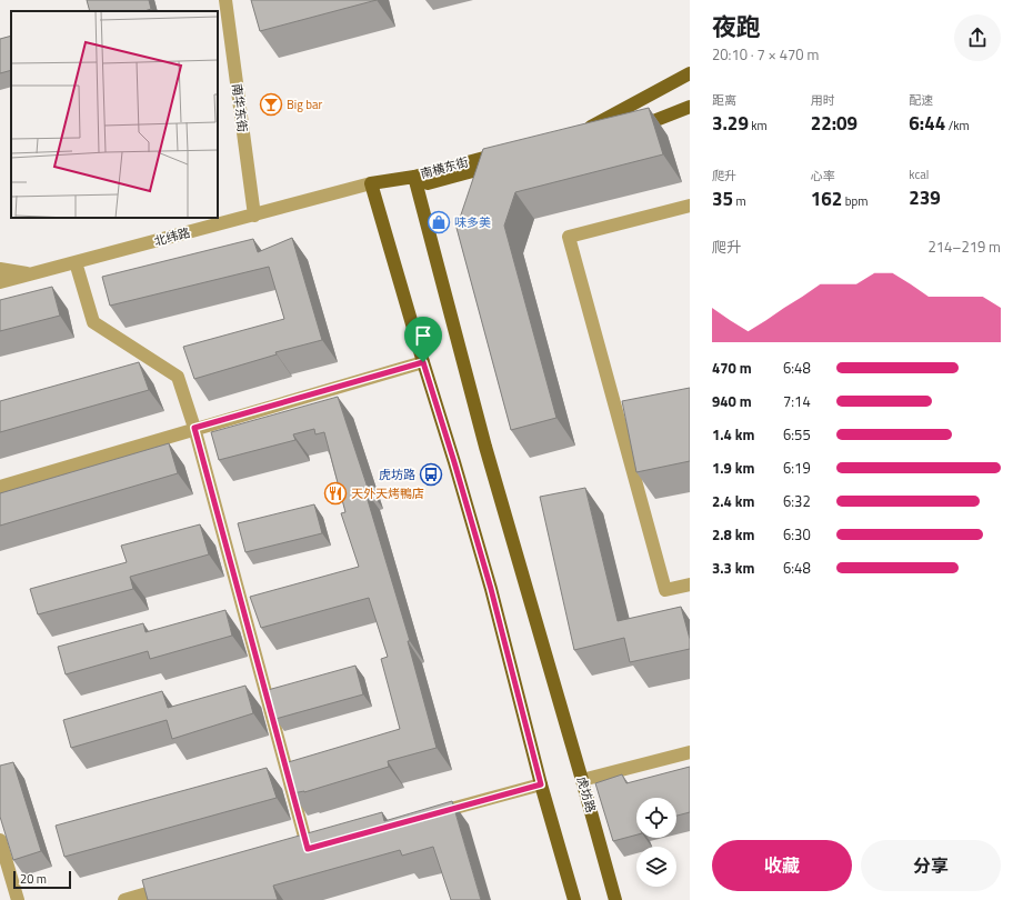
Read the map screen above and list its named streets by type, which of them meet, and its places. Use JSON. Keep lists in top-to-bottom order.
{
  "streets": {
    "main road": ["南横东街", "虎坊路"],
    "street": ["南华东街", "北纬路"]
  },
  "crossings": [
    ["南华东街", "北纬路"],
    ["南横东街", "虎坊路"]
  ],
  "places": {
    "bar": ["Big bar"],
    "shop": ["味多美"],
    "bus stop": ["虎坊路"],
    "restaurant": ["天外天烤鴨店"]
  },
  "scale_bar": "20 m",
  "page": {
    "heading": ["夜跑", "20:10 · 7 × 470 m"],
    "stats": [
      ["距离", "3.29 km"],
      ["用时", "22:09"],
      ["配速", "6:44 /km"],
      ["爬升", "35 m"],
      ["心率", "162 bpm"],
      ["kcal", "239"]
    ],
    "chart": ["爬升", "214–219 m"],
    "list": [
      {
        "name": "470 m",
        "note": "6:48"
      },
      {
        "name": "940 m",
        "note": "7:14"
      },
      {
        "name": "1.4 km",
        "note": "6:55"
      },
      {
        "name": "1.9 km",
        "note": "6:19"
      },
      {
        "name": "2.4 km",
        "note": "6:32"
      },
      {
        "name": "2.8 km",
        "note": "6:30"
      },
      {
        "name": "3.3 km",
        "note": "6:48"
      }
    ],
    "buttons": ["收藏", "分享"],
    "scale": "20 m"
  }
}
